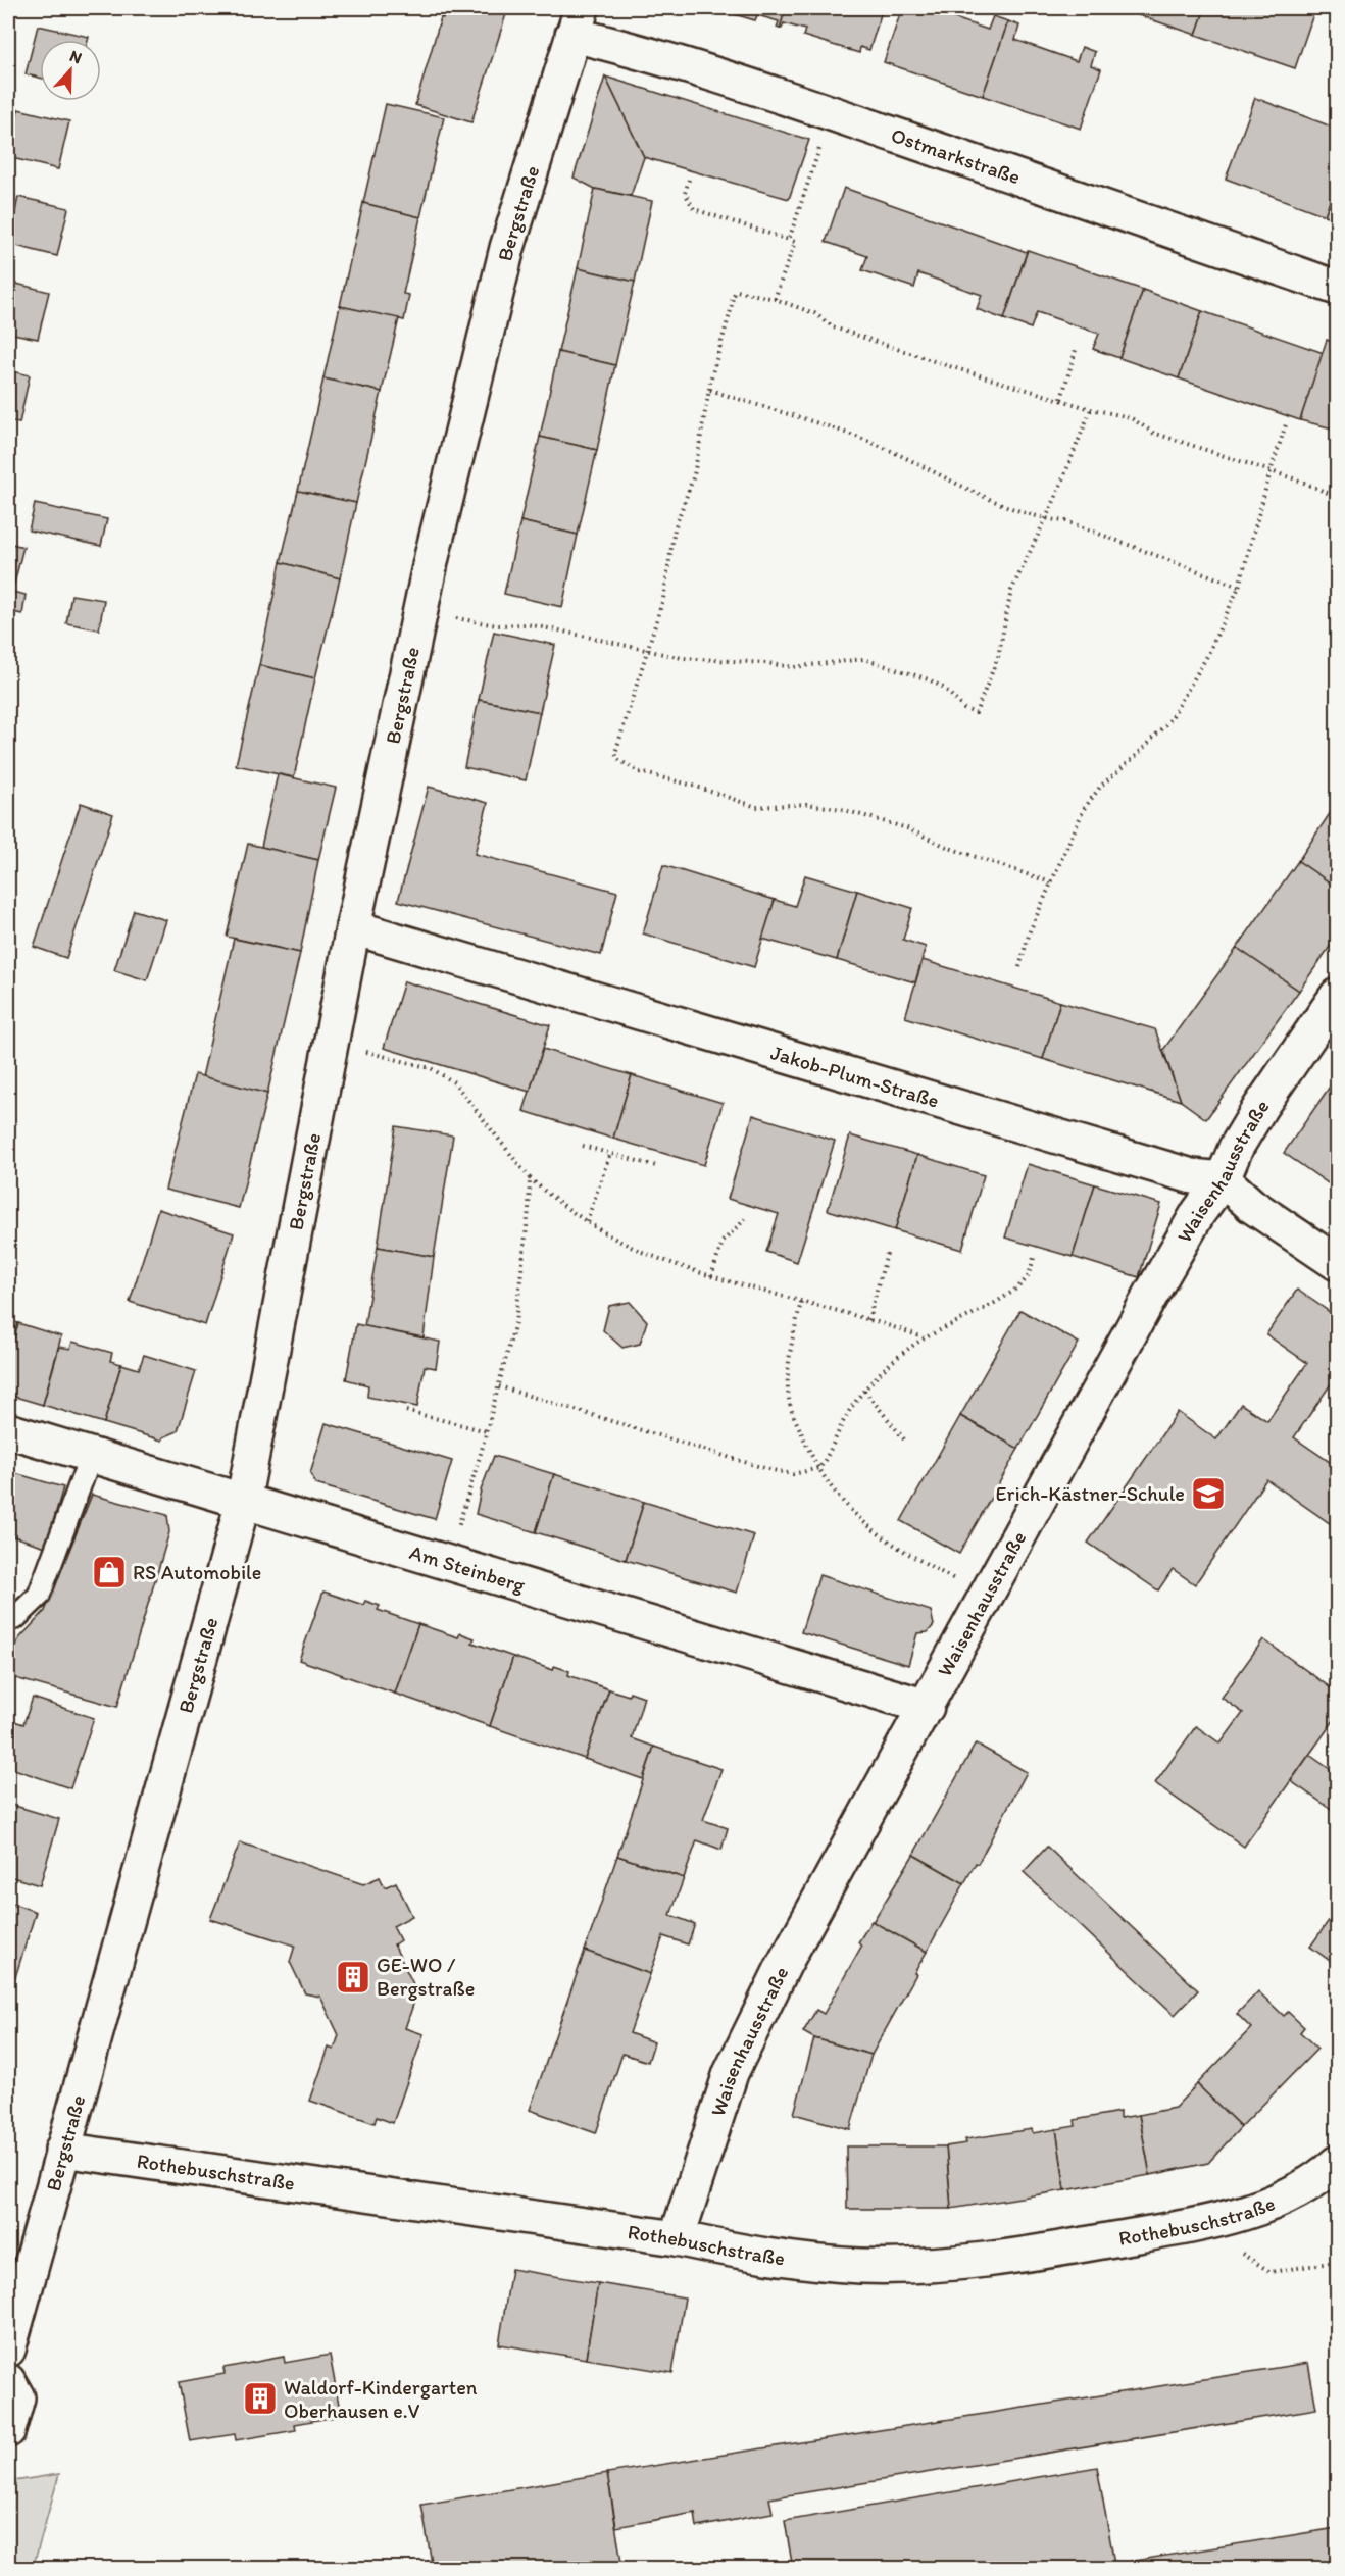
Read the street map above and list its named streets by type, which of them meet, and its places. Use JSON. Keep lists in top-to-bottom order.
{
  "streets": {
    "street": [
      "Ostmarkstraße",
      "Bergstraße",
      "Jakob-Plum-Straße",
      "Waisenhausstraße",
      "Am Steinberg",
      "Rothebuschstraße"
    ]
  },
  "crossings": [
    ["Ostmarkstraße", "Bergstraße"],
    ["Bergstraße", "Jakob-Plum-Straße"],
    ["Bergstraße", "Am Steinberg"],
    ["Bergstraße", "Rothebuschstraße"],
    ["Jakob-Plum-Straße", "Waisenhausstraße"],
    ["Waisenhausstraße", "Am Steinberg"],
    ["Waisenhausstraße", "Rothebuschstraße"]
  ],
  "places": {
    "school or university": ["Erich-Kästner-Schule"],
    "shop": ["RS Automobile"],
    "building": ["GE-WO / Bergstraße", "Waldorf-Kindergarten Oberhausen e.V"]
  },
  "north": "top"
}
